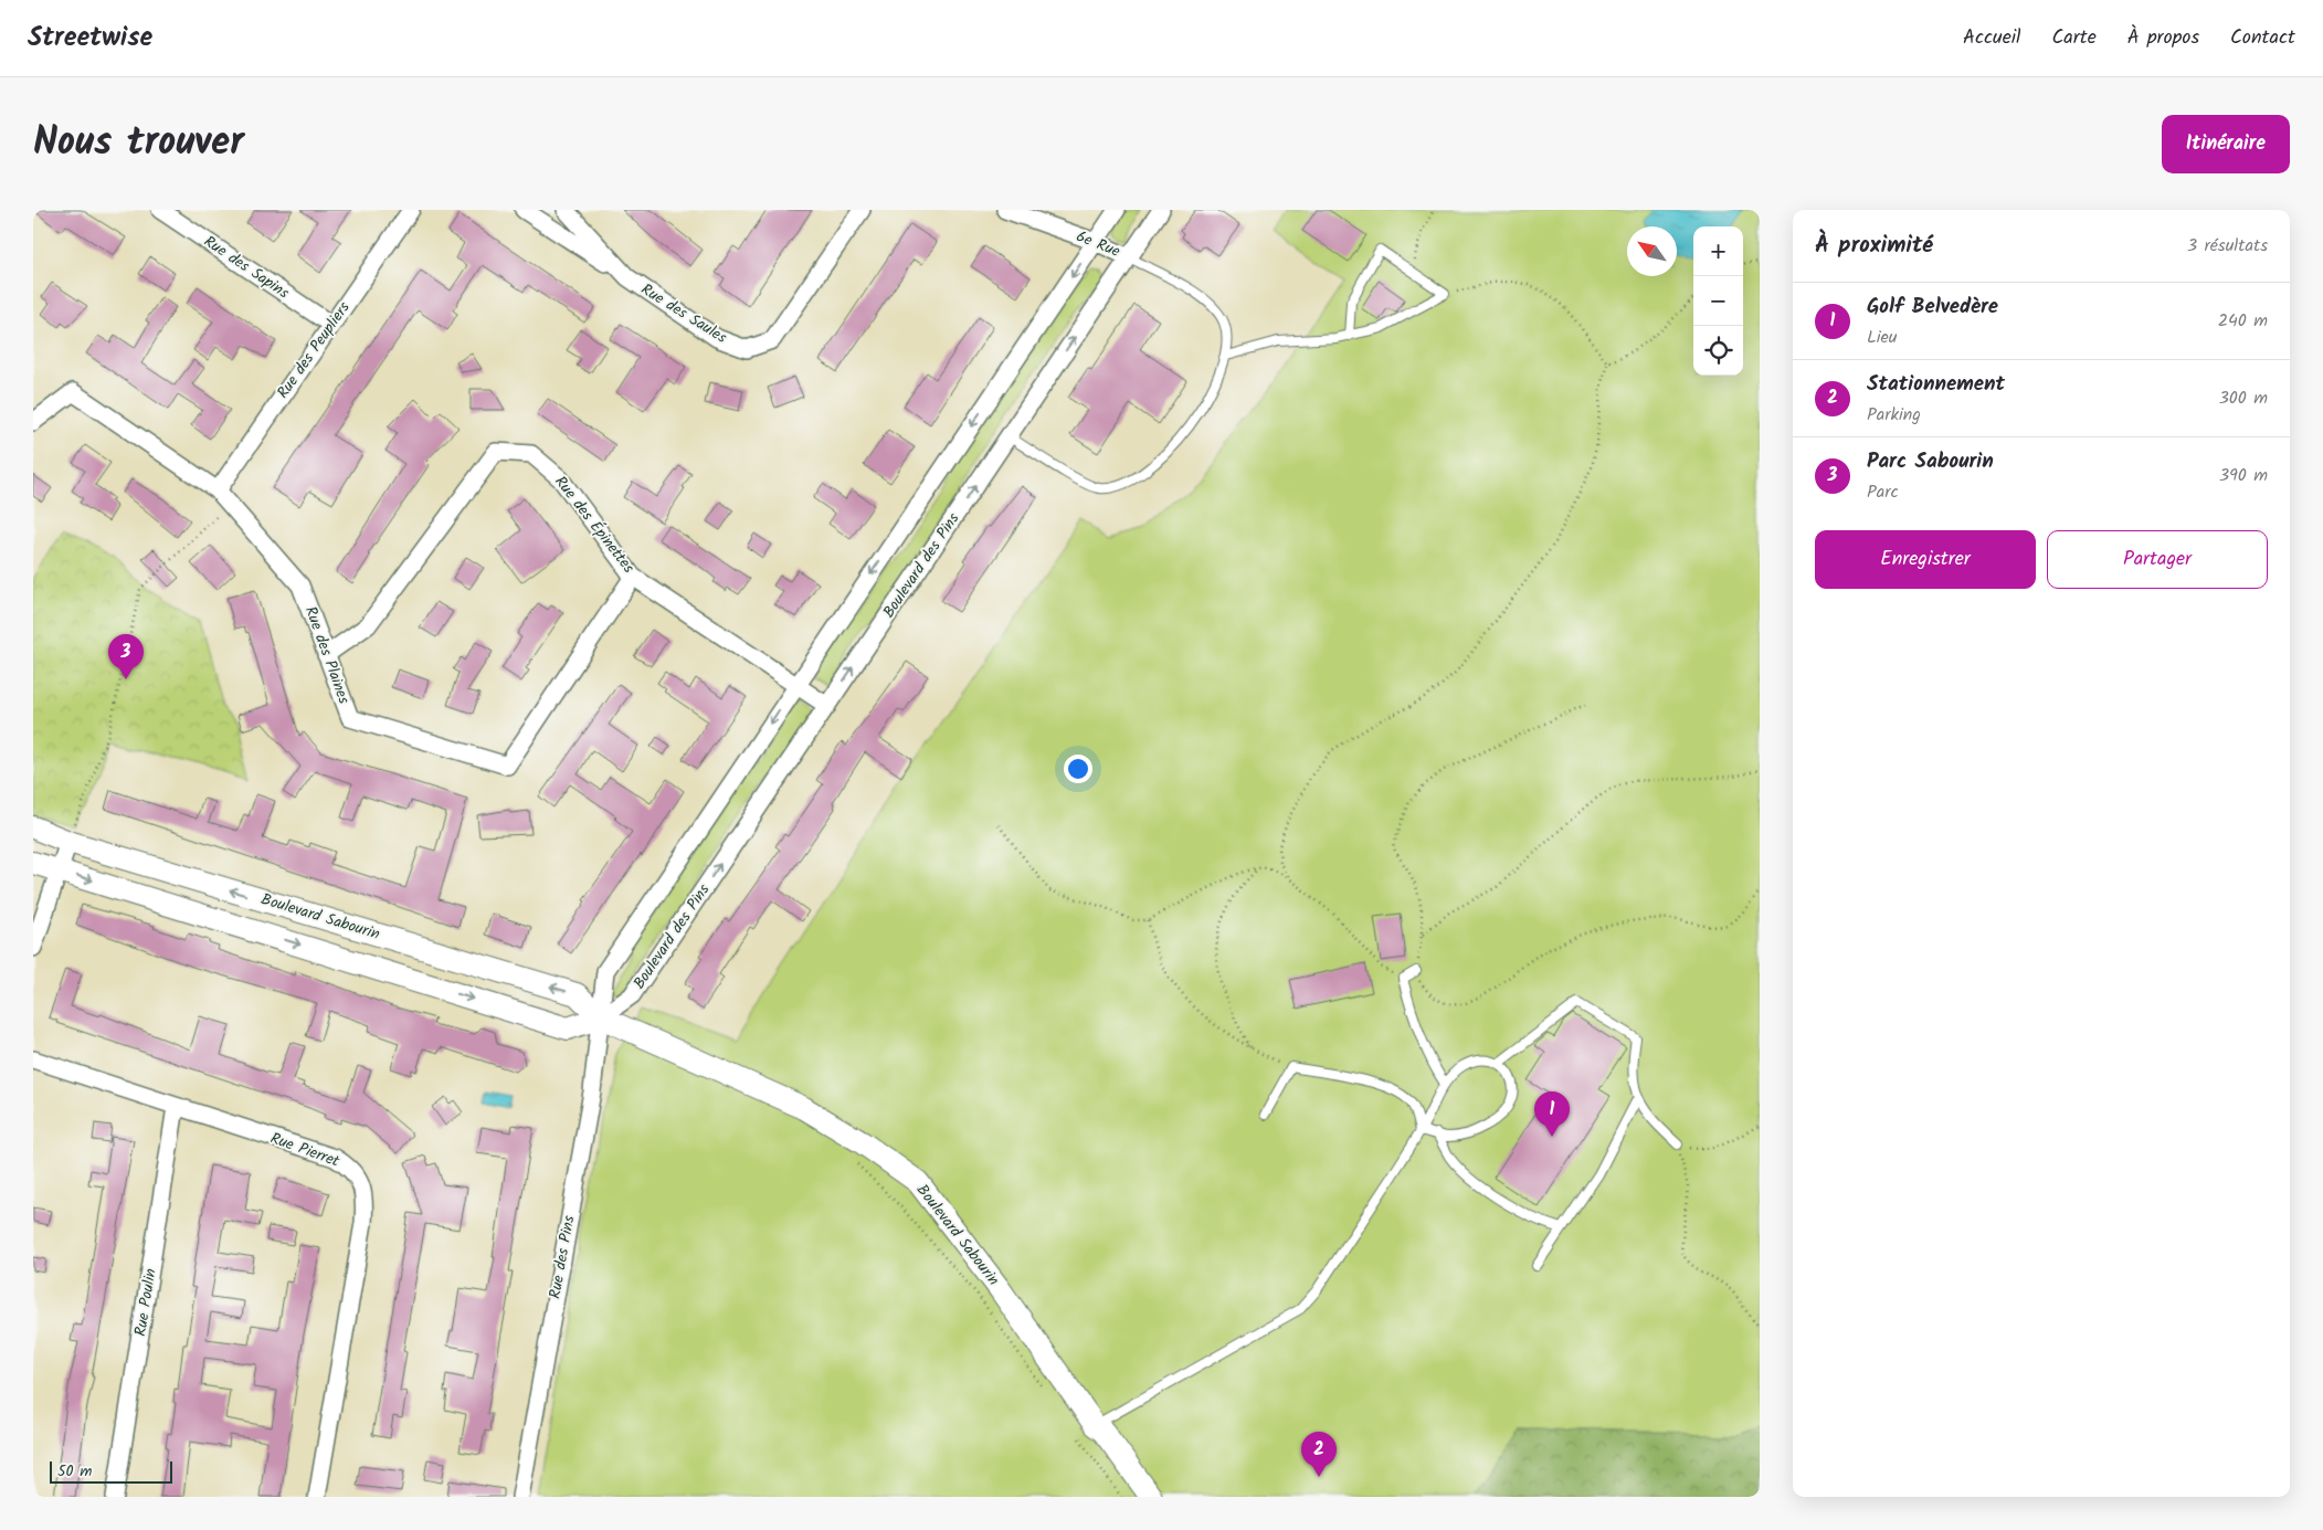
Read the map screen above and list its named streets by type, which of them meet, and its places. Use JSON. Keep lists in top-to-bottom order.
{
  "streets": {
    "street": [
      "6e Rue",
      "Rue des Sapins",
      "Rue des Saules",
      "Rue des Peupliers",
      "Rue des Épinettes",
      "Boulevard des Pins",
      "Rue des Plaines",
      "Boulevard Sabourin",
      "Rue Pierret",
      "Rue des Pins",
      "Rue Poulin"
    ]
  },
  "crossings": [
    ["6e Rue", "Boulevard des Pins"],
    ["Rue des Sapins", "Rue des Peupliers"],
    ["Rue des Peupliers", "Rue des Plaines"],
    ["Rue des Épinettes", "Boulevard des Pins"],
    ["Rue des Épinettes", "Rue des Plaines"],
    ["Boulevard des Pins", "Boulevard Sabourin"],
    ["Boulevard des Pins", "Rue des Pins"],
    ["Boulevard Sabourin", "Rue des Pins"],
    ["Rue Pierret", "Rue Poulin"]
  ],
  "scale_bar": "50 m",
  "north": "top left",
  "page": {
    "header": "Streetwise",
    "nav": [
      "Accueil",
      "Carte",
      "À propos",
      "Contact"
    ],
    "title": "Nous trouver",
    "buttons": [
      "Itinéraire",
      ["Enregistrer", "Partager"]
    ],
    "heading": ["À proximité", "3 résultats"],
    "map_buttons": ["+", "−"],
    "list": [
      {
        "mark": "1",
        "name": "Golf Belvedère",
        "note": "Lieu",
        "value": "240 m"
      },
      {
        "mark": "2",
        "name": "Stationnement",
        "note": "Parking",
        "value": "300 m"
      },
      {
        "mark": "3",
        "name": "Parc Sabourin",
        "note": "Parc",
        "value": "390 m"
      }
    ],
    "pins": ["3", "1", "2"],
    "scale": "50 m"
  }
}
